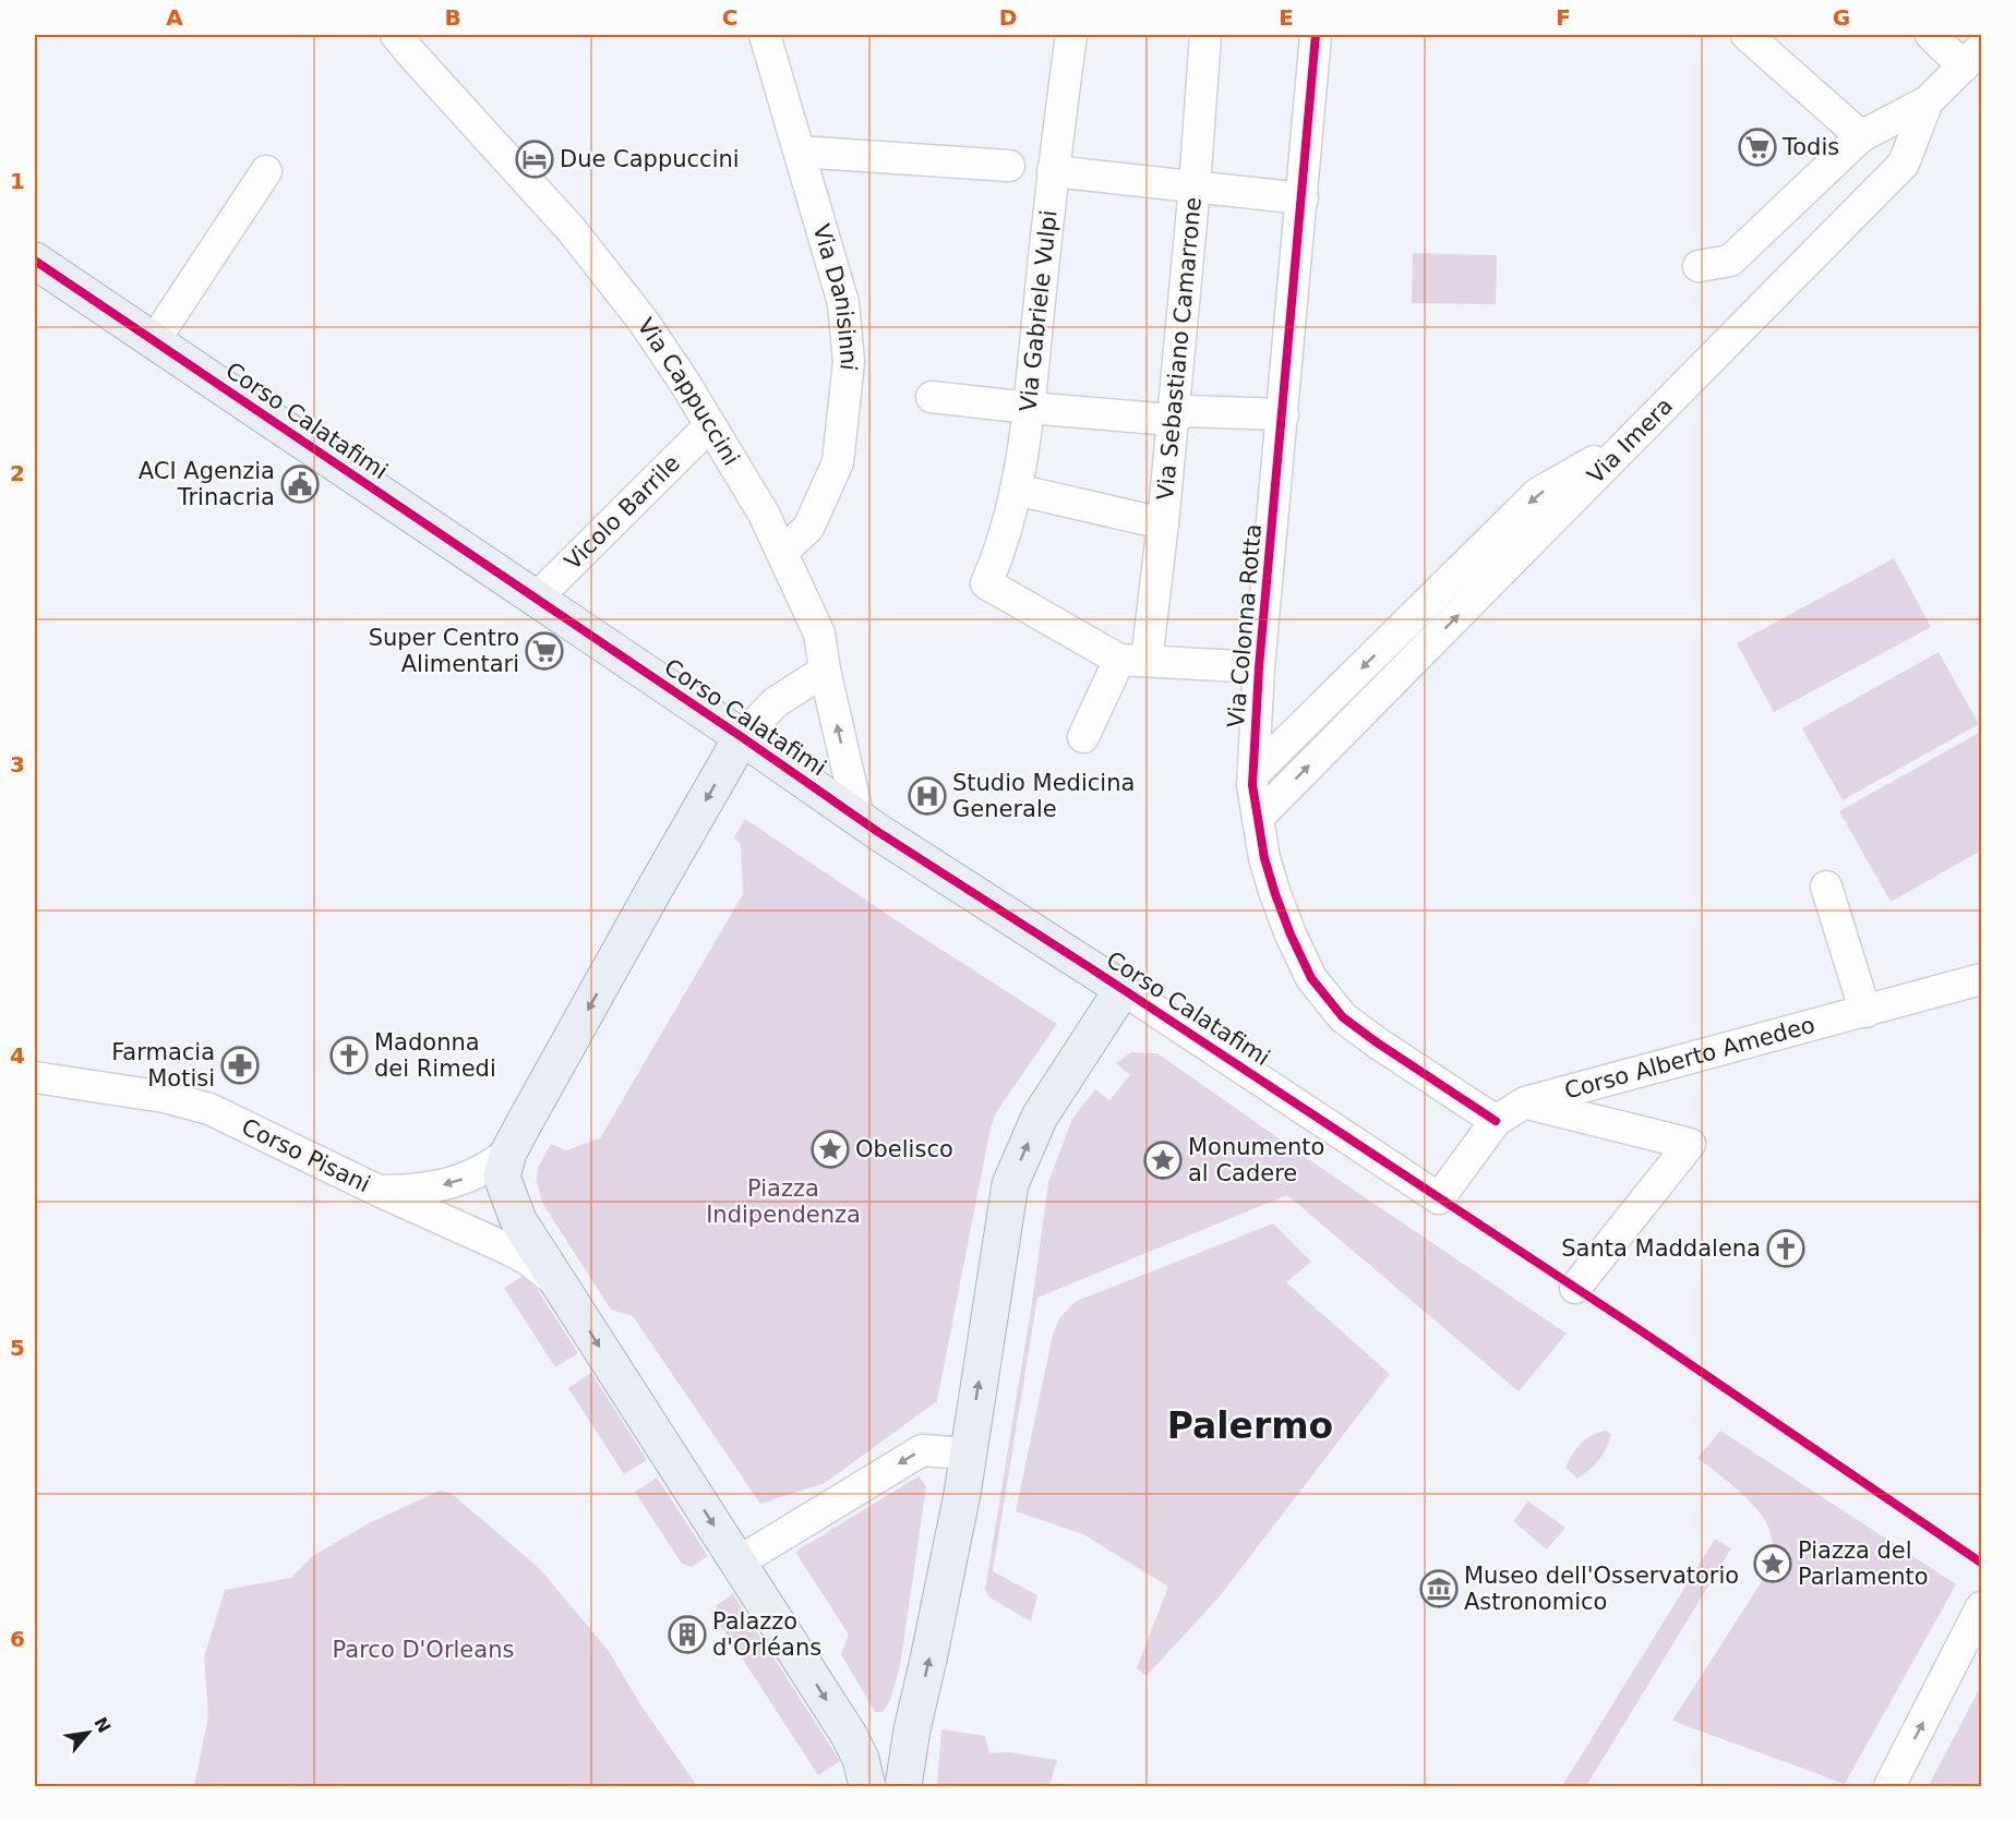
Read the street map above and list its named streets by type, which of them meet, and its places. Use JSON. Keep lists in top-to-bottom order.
{
  "streets": {
    "main road": ["Corso Calatafimi"],
    "street": [
      "Via Danisinni",
      "Via Gabriele Vulpi",
      "Via Sebastiano Camarrone",
      "Via Cappuccini",
      "Via Imera",
      "Vicolo Barrile",
      "Via Colonna Rotta",
      "Corso Alberto Amedeo",
      "Corso Pisani"
    ]
  },
  "crossings": [
    ["Via Danisinni", "Via Cappuccini"],
    ["Via Gabriele Vulpi", "Via Sebastiano Camarrone"],
    ["Via Cappuccini", "Corso Calatafimi"],
    ["Via Cappuccini", "Vicolo Barrile"],
    ["Corso Calatafimi", "Vicolo Barrile"],
    ["Corso Calatafimi", "Corso Alberto Amedeo"],
    ["Via Imera", "Via Colonna Rotta"],
    ["Via Colonna Rotta", "Corso Alberto Amedeo"]
  ],
  "districts": ["Palermo"],
  "parks": ["Piazza Indipendenza", "Parco D'Orleans"],
  "places": {
    "supermarket": ["Todis", "Super Centro Alimentari"],
    "hotel": ["Due Cappuccini"],
    "public building": ["ACI Agenzia Trinacria"],
    "hospital": ["Studio Medicina Generale"],
    "church": ["Madonna dei Rimedi", "Santa Maddalena"],
    "pharmacy": ["Farmacia Motisi"],
    "place": ["Obelisco", "Monumento al Cadere", "Piazza del Parlamento"],
    "museum": ["Museo dell'Osservatorio Astronomico"],
    "building": ["Palazzo d'Orléans"]
  },
  "north": "top right",
  "grid": {
    "columns": [
      "A",
      "B",
      "C",
      "D",
      "E",
      "F",
      "G"
    ],
    "rows": [
      "1",
      "2",
      "3",
      "4",
      "5",
      "6"
    ]
  }
}
